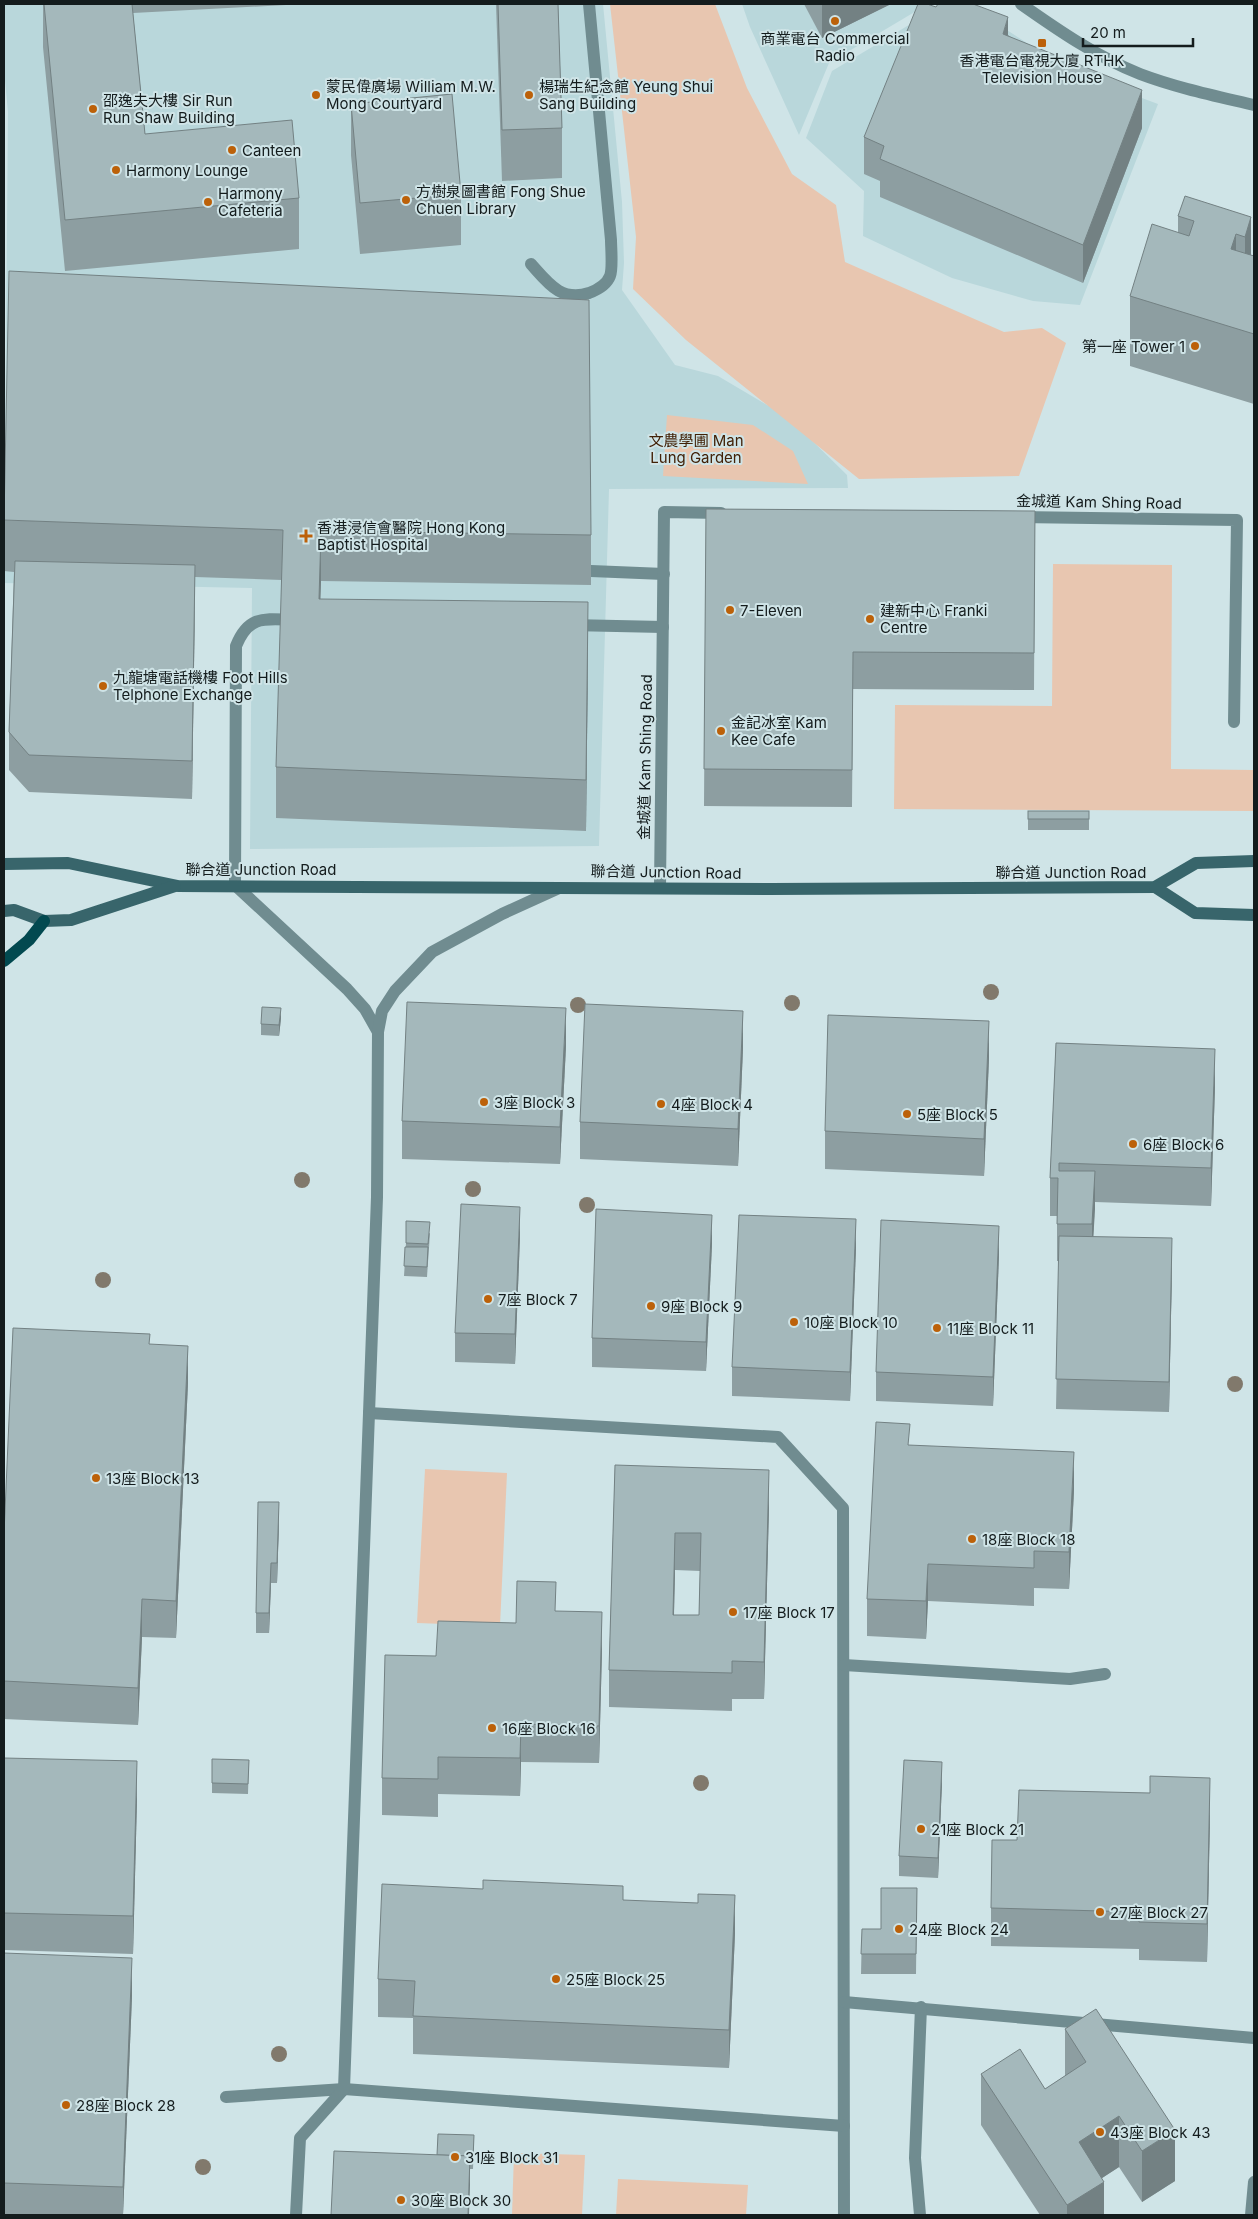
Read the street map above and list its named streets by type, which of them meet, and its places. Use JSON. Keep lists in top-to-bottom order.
{
  "streets": {
    "main road": ["聯合道 Junction Road"],
    "street": ["金城道 Kam Shing Road"]
  },
  "crossings": [
    ["金城道 Kam Shing Road", "聯合道 Junction Road"]
  ],
  "parks": ["文農學圃 Man Lung Garden"],
  "places": {
    "other": [
      "商業電台 Commercial Radio",
      "蒙民偉廣場 William M.W. Mong Courtyard",
      "楊瑞生紀念館 Yeung Shui Sang Building",
      "邵逸夫大樓 Sir Run Run Shaw Building",
      "Canteen",
      "Harmony Lounge",
      "方樹泉圖書館 Fong Shue Chuen Library",
      "Harmony Cafeteria",
      "第一座 Tower 1",
      "7-Eleven",
      "建新中心 Franki Centre",
      "九龍塘電話機樓 Foot Hills Telphone Exchange",
      "金記冰室 Kam Kee Cafe",
      "3座 Block 3",
      "4座 Block 4",
      "5座 Block 5",
      "6座 Block 6",
      "7座 Block 7",
      "9座 Block 9",
      "10座 Block 10",
      "11座 Block 11",
      "13座 Block 13",
      "18座 Block 18",
      "17座 Block 17",
      "16座 Block 16",
      "21座 Block 21",
      "27座 Block 27",
      "24座 Block 24",
      "25座 Block 25",
      "28座 Block 28",
      "43座 Block 43",
      "31座 Block 31",
      "30座 Block 30"
    ],
    "transit": ["香港電台電視大廈 RTHK Television House"],
    "health": ["香港浸信會醫院 Hong Kong Baptist Hospital"]
  },
  "scale_bar": "20 m"
}
